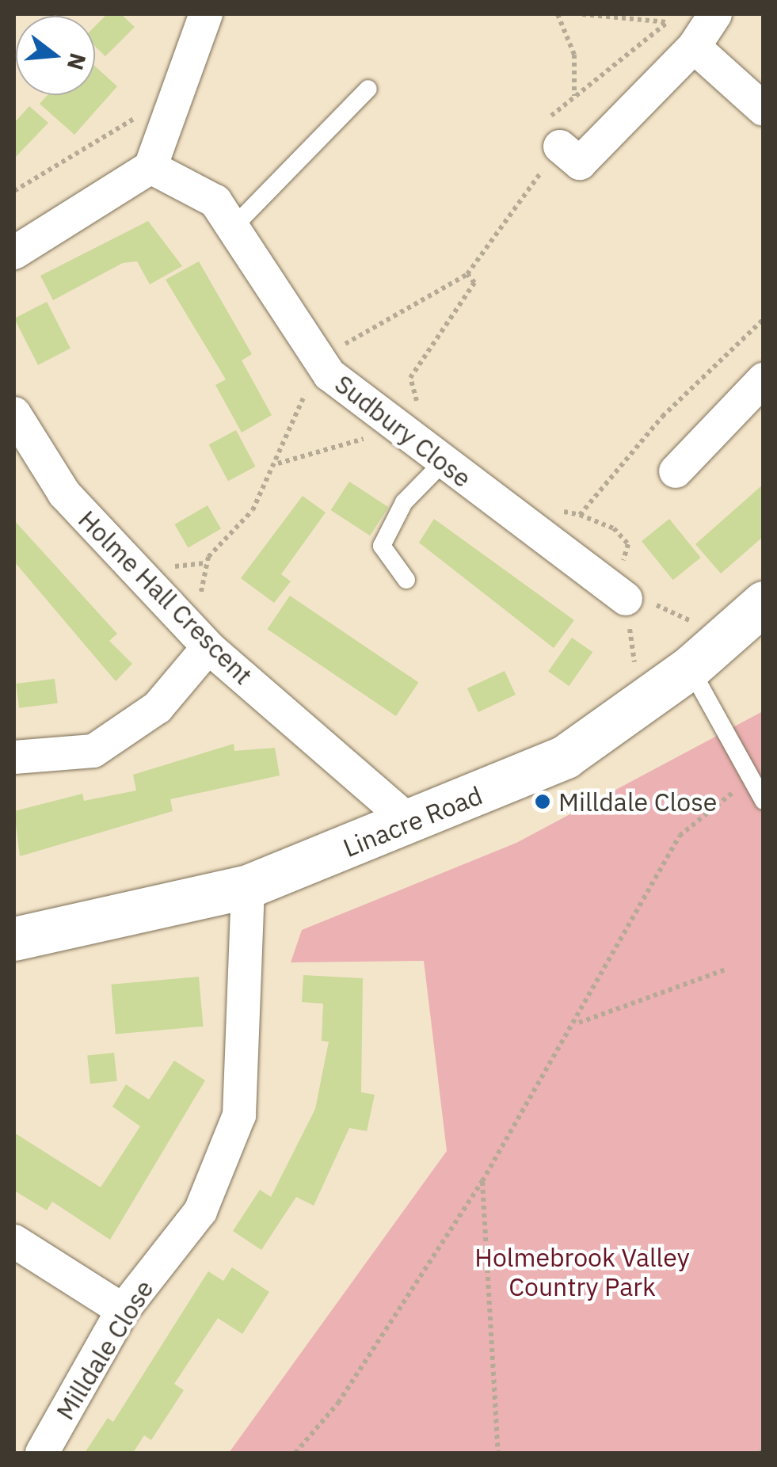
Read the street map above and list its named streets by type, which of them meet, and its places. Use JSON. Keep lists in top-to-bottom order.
{
  "streets": {
    "street": [
      "Sudbury Close",
      "Holme Hall Crescent",
      "Linacre Road",
      "Milldale Close"
    ]
  },
  "crossings": [
    ["Holme Hall Crescent", "Linacre Road"],
    ["Linacre Road", "Milldale Close"]
  ],
  "parks": ["Holmebrook Valley Country Park"],
  "places": ["Milldale Close"],
  "north": "right"
}
